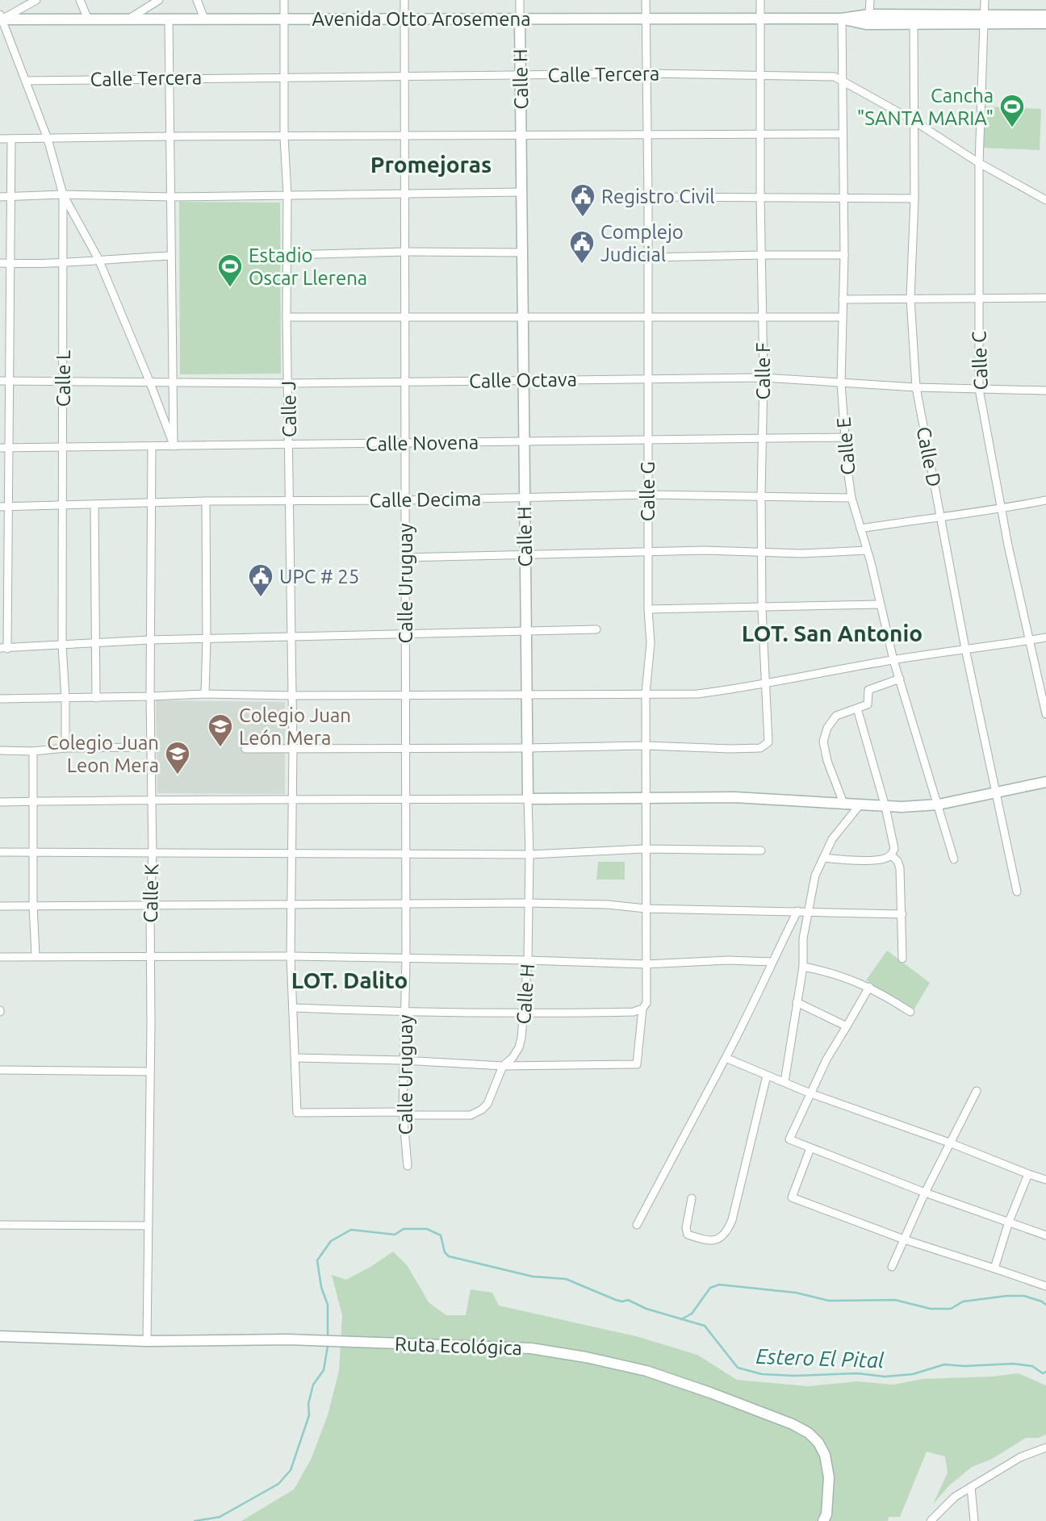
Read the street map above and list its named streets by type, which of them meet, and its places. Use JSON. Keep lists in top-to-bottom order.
{
  "streets": {
    "main road": ["Avenida Otto Arosemena", "Calle H", "Ruta Ecológica"],
    "street": [
      "Calle Tercera",
      "Calle C",
      "Calle F",
      "Calle L",
      "Calle Octava",
      "Calle J",
      "Calle Novena",
      "Calle E",
      "Calle D",
      "Calle G",
      "Calle Decima",
      "Calle Uruguay",
      "Calle K"
    ]
  },
  "crossings": [
    ["Avenida Otto Arosemena", "Calle H"],
    ["Avenida Otto Arosemena", "Calle C"],
    ["Avenida Otto Arosemena", "Calle F"],
    ["Avenida Otto Arosemena", "Calle L"],
    ["Avenida Otto Arosemena", "Calle J"],
    ["Avenida Otto Arosemena", "Calle E"],
    ["Avenida Otto Arosemena", "Calle D"],
    ["Avenida Otto Arosemena", "Calle G"],
    ["Avenida Otto Arosemena", "Calle Uruguay"],
    ["Calle Tercera", "Calle H"],
    ["Calle Tercera", "Calle C"],
    ["Calle Tercera", "Calle F"],
    ["Calle Tercera", "Calle L"],
    ["Calle Tercera", "Calle J"],
    ["Calle Tercera", "Calle E"],
    ["Calle Tercera", "Calle D"],
    ["Calle Tercera", "Calle G"],
    ["Calle Tercera", "Calle Uruguay"],
    ["Calle H", "Calle Octava"],
    ["Calle H", "Calle J"],
    ["Calle H", "Calle Novena"],
    ["Calle H", "Calle G"],
    ["Calle H", "Calle Decima"],
    ["Calle H", "Calle Uruguay"],
    ["Calle C", "Calle Octava"],
    ["Calle F", "Calle Octava"],
    ["Calle F", "Calle Novena"],
    ["Calle F", "Calle G"],
    ["Calle F", "Calle Decima"],
    ["Calle L", "Calle Octava"],
    ["Calle L", "Calle Novena"],
    ["Calle L", "Calle Decima"],
    ["Calle Octava", "Calle J"],
    ["Calle Octava", "Calle E"],
    ["Calle Octava", "Calle D"],
    ["Calle Octava", "Calle G"],
    ["Calle Octava", "Calle Uruguay"],
    ["Calle J", "Calle Novena"],
    ["Calle J", "Calle Decima"],
    ["Calle Novena", "Calle E"],
    ["Calle Novena", "Calle G"],
    ["Calle Novena", "Calle Uruguay"],
    ["Calle Novena", "Calle K"],
    ["Calle E", "Calle Decima"],
    ["Calle G", "Calle Decima"],
    ["Calle Decima", "Calle Uruguay"],
    ["Calle Decima", "Calle K"],
    ["Calle K", "Ruta Ecológica"]
  ],
  "districts": ["Promejoras", "LOT. San Antonio", "LOT. Dalito"],
  "water": ["Estero El Pital"],
  "places": {
    "sports": ["Cancha \"SANTA MARIA\"", "Estadio Oscar Llerena"],
    "public building": ["Registro Civil", "Complejo Judicial", "UPC # 25"],
    "school or university": ["Colegio Juan León Mera", "Colegio Juan Leon Mera"]
  }
}
